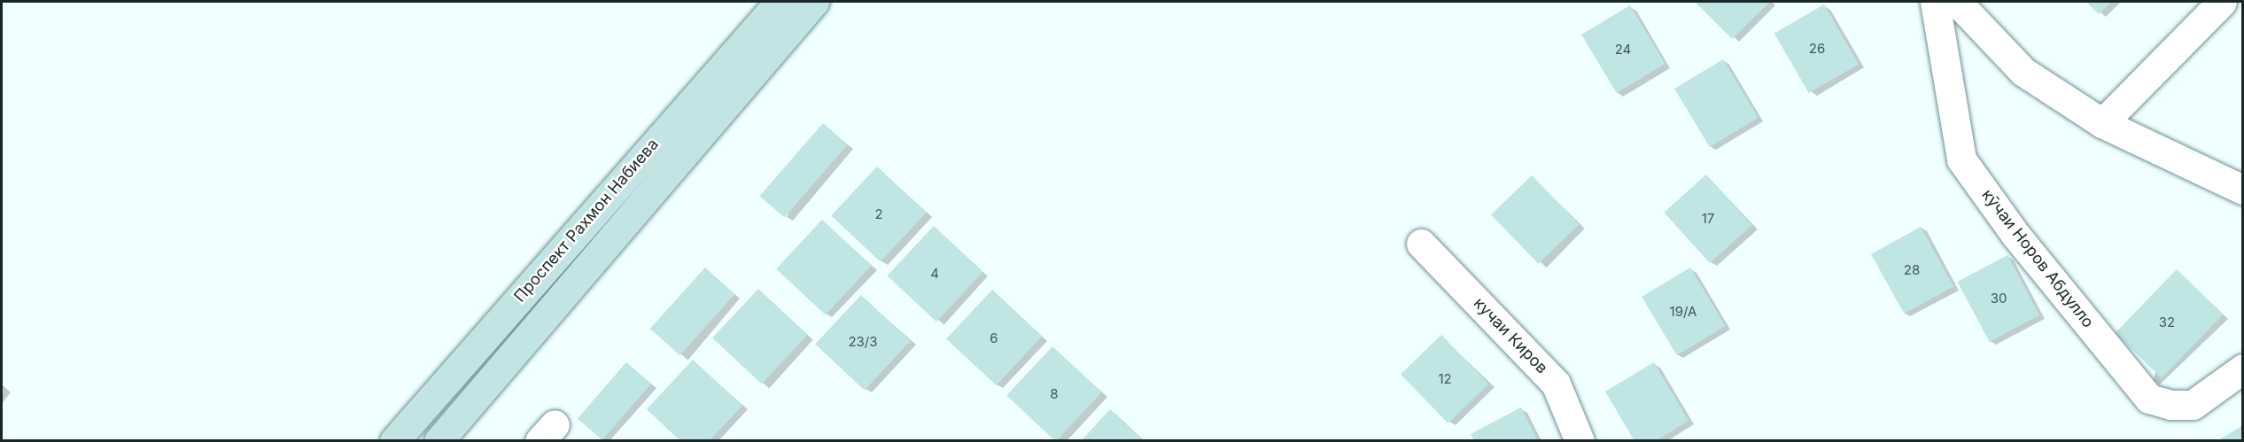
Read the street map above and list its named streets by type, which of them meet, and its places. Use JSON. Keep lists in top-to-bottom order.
{
  "streets": {
    "main road": ["Проспект Рахмон Набиева"],
    "street": ["кӯчаи Норов Абдулло", "кучаи Киров"]
  },
  "house_numbers": [
    "26",
    "24",
    "2",
    "17",
    "28",
    "4",
    "30",
    "19/А",
    "32",
    "6",
    "23/3",
    "12",
    "8"
  ]
}
